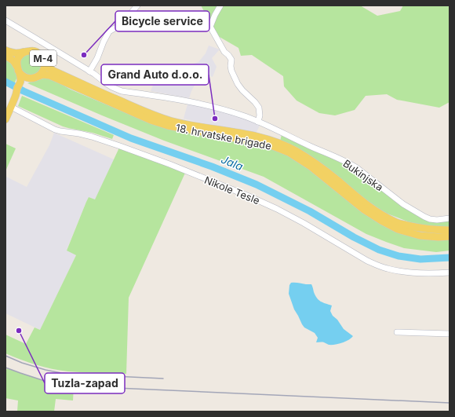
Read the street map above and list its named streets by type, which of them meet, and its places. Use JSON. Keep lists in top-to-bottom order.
{
  "streets": {
    "main road": ["M-4", "18. hrvatske brigade"],
    "street": ["Bukinjska", "Nikole Tesle"]
  },
  "crossings": [
    ["M-4", "18. hrvatske brigade"],
    ["M-4", "Nikole Tesle"]
  ],
  "water": ["Jala"],
  "places": ["Bicycle service", "Grand Auto d.o.o.", "Tuzla-zapad"]
}
